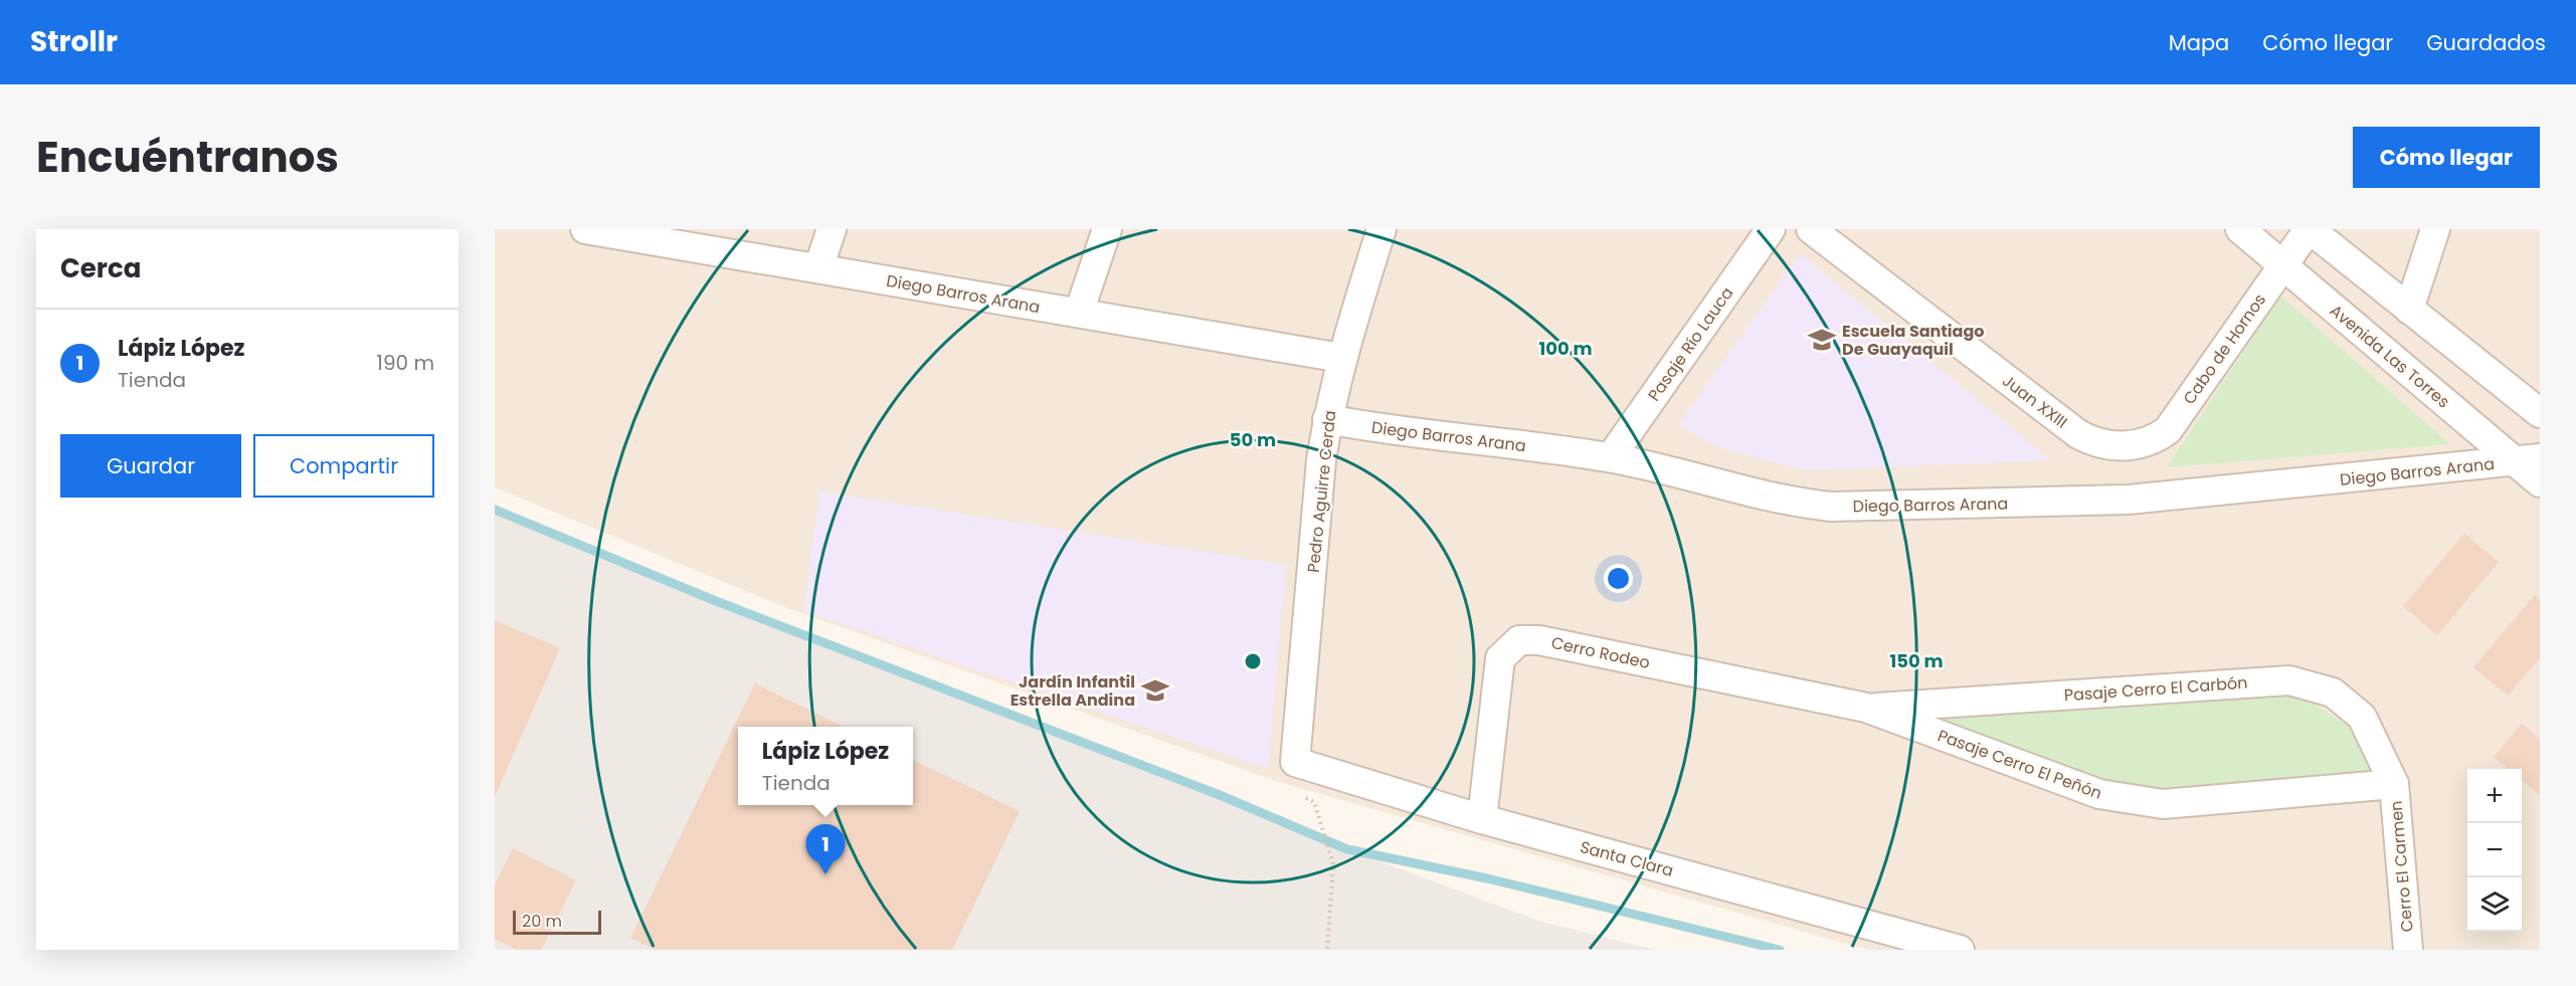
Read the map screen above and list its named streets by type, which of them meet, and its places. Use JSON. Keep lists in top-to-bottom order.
{
  "streets": {
    "street": [
      "Diego Barros Arana",
      "Pasaje Río Lauca",
      "Cabo de Hornos",
      "Avenida Las Torres",
      "Juan XXIII",
      "Pedro Aguirre Cerda",
      "Cerro Rodeo",
      "Pasaje Cerro El Carbón",
      "Pasaje Cerro El Peñón",
      "Santa Clara",
      "Cerro El Carmen"
    ]
  },
  "crossings": [
    ["Diego Barros Arana", "Pasaje Río Lauca"],
    ["Diego Barros Arana", "Avenida Las Torres"],
    ["Diego Barros Arana", "Pedro Aguirre Cerda"],
    ["Cabo de Hornos", "Avenida Las Torres"],
    ["Cabo de Hornos", "Juan XXIII"],
    ["Pedro Aguirre Cerda", "Santa Clara"],
    ["Cerro Rodeo", "Pasaje Cerro El Carbón"],
    ["Cerro Rodeo", "Pasaje Cerro El Peñón"],
    ["Cerro Rodeo", "Santa Clara"],
    ["Pasaje Cerro El Carbón", "Pasaje Cerro El Peñón"],
    ["Pasaje Cerro El Carbón", "Cerro El Carmen"],
    ["Pasaje Cerro El Peñón", "Cerro El Carmen"]
  ],
  "places": {
    "school or university": ["Escuela Santiago De Guayaquil", "Jardín Infantil Estrella Andina"]
  },
  "scale_bar": "20 m",
  "page": {
    "header": "Strollr",
    "nav": ["Mapa", "Cómo llegar", "Guardados"],
    "title": "Encuéntranos",
    "buttons": [
      "Cómo llegar",
      ["Guardar", "Compartir"]
    ],
    "heading": "Cerca",
    "list": [
      {
        "mark": "1",
        "name": "Lápiz López",
        "note": "Tienda",
        "value": "190 m"
      }
    ],
    "popup": ["Lápiz López", "Tienda"],
    "map_buttons": ["+", "−"],
    "pins": "1",
    "scale": "20 m"
  },
  "rings": ["100 m", "50 m", "150 m"]
}
